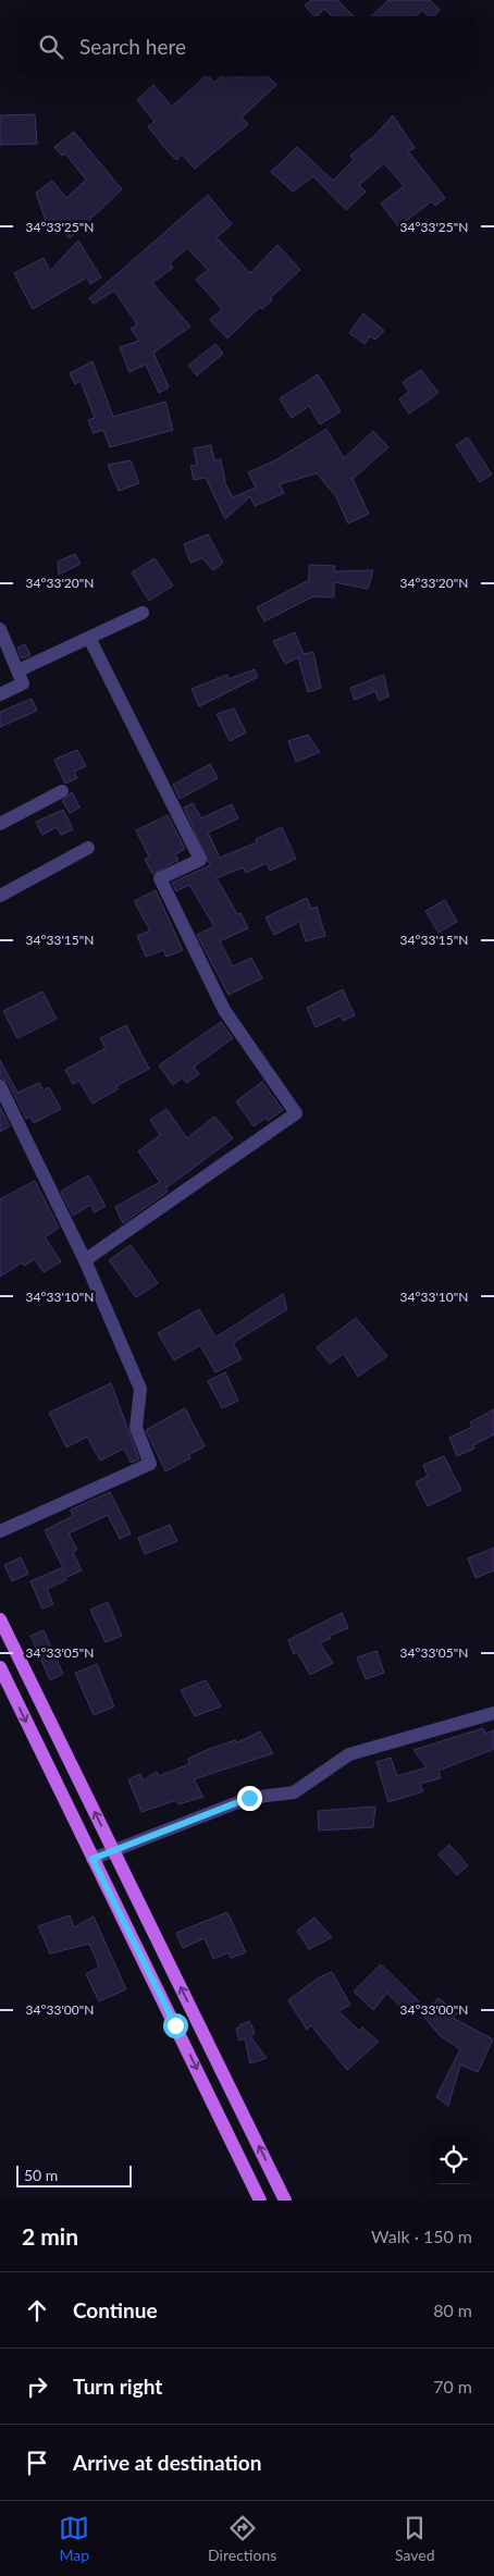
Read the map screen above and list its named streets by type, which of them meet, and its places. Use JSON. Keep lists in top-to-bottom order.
{
  "scale_bar": "50 m",
  "page": {
    "search": "Search here",
    "scale": "50 m",
    "heading": ["2 min", "Walk · 150 m"],
    "list": [
      ["Continue", "80 m"],
      ["Turn right", "70 m"],
      "Arrive at destination"
    ],
    "nav": ["Map", "Directions", "Saved"]
  },
  "coordinates": [
    "34°33'25\"N",
    "34°33'20\"N",
    "34°33'15\"N",
    "34°33'10\"N",
    "34°33'05\"N",
    "34°33'00\"N"
  ]
}
